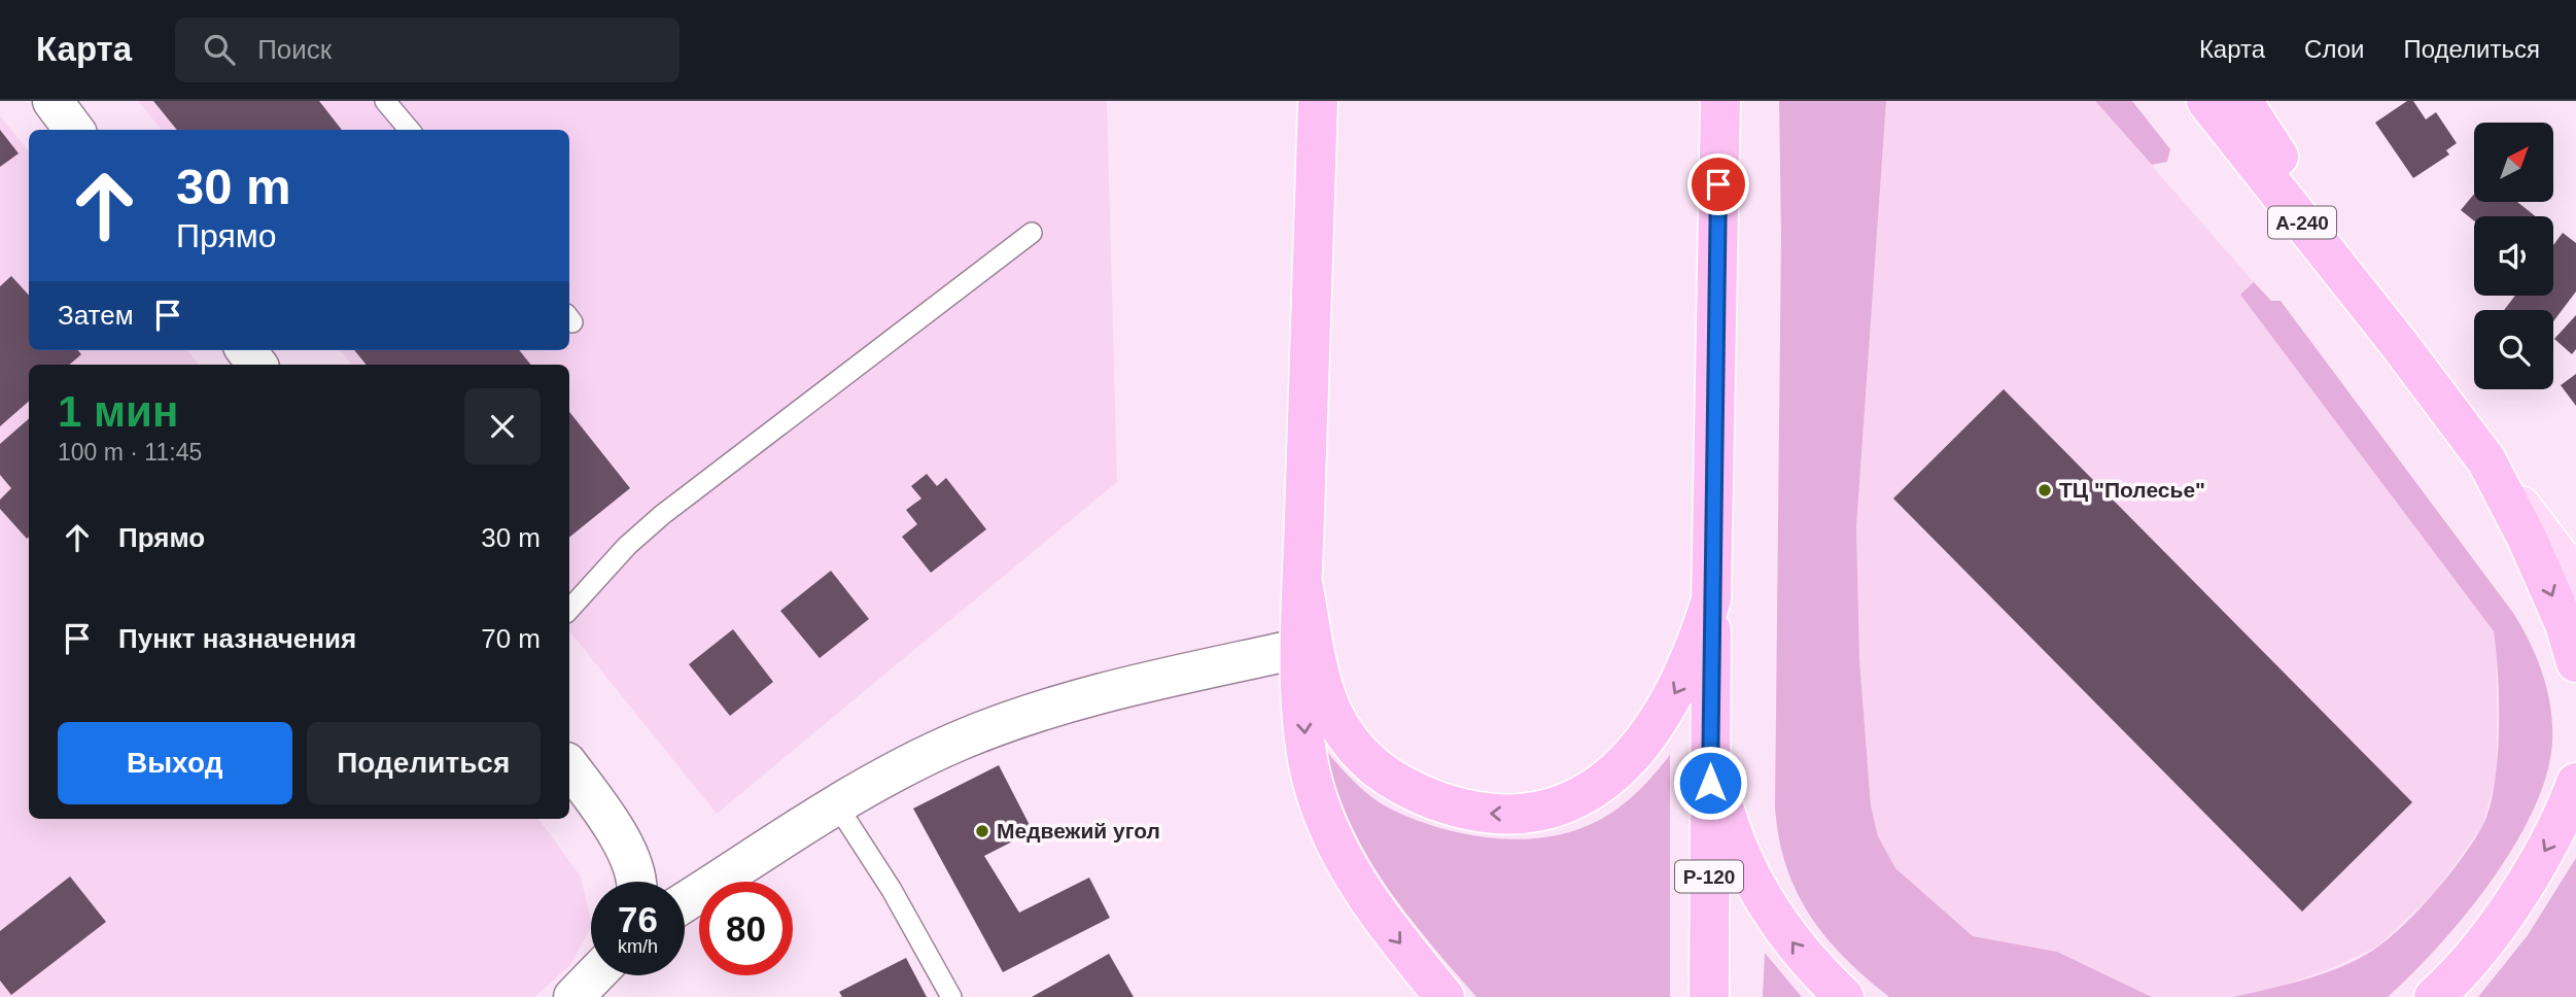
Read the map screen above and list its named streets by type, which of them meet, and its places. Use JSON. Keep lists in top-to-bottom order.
{
  "streets": {
    "highway": ["А-240", "Р-120"]
  },
  "places": ["ТЦ \"Полесье\"", "Медвежий угол"],
  "north": "top right",
  "page": {
    "header": "Карта",
    "search": "Поиск",
    "nav": ["Карта", "Слои", "Поделиться"],
    "turn": ["30 m", "Прямо"],
    "then": "Затем",
    "heading": ["1 мин", "100 m · 11:45"],
    "list": [
      {
        "name": "Прямо",
        "value": "30 m"
      },
      {
        "name": "Пункт назначения",
        "value": "70 m"
      }
    ],
    "buttons": ["Выход", "Поделиться"],
    "speed": "76 km/h",
    "limit": "80"
  }
}
